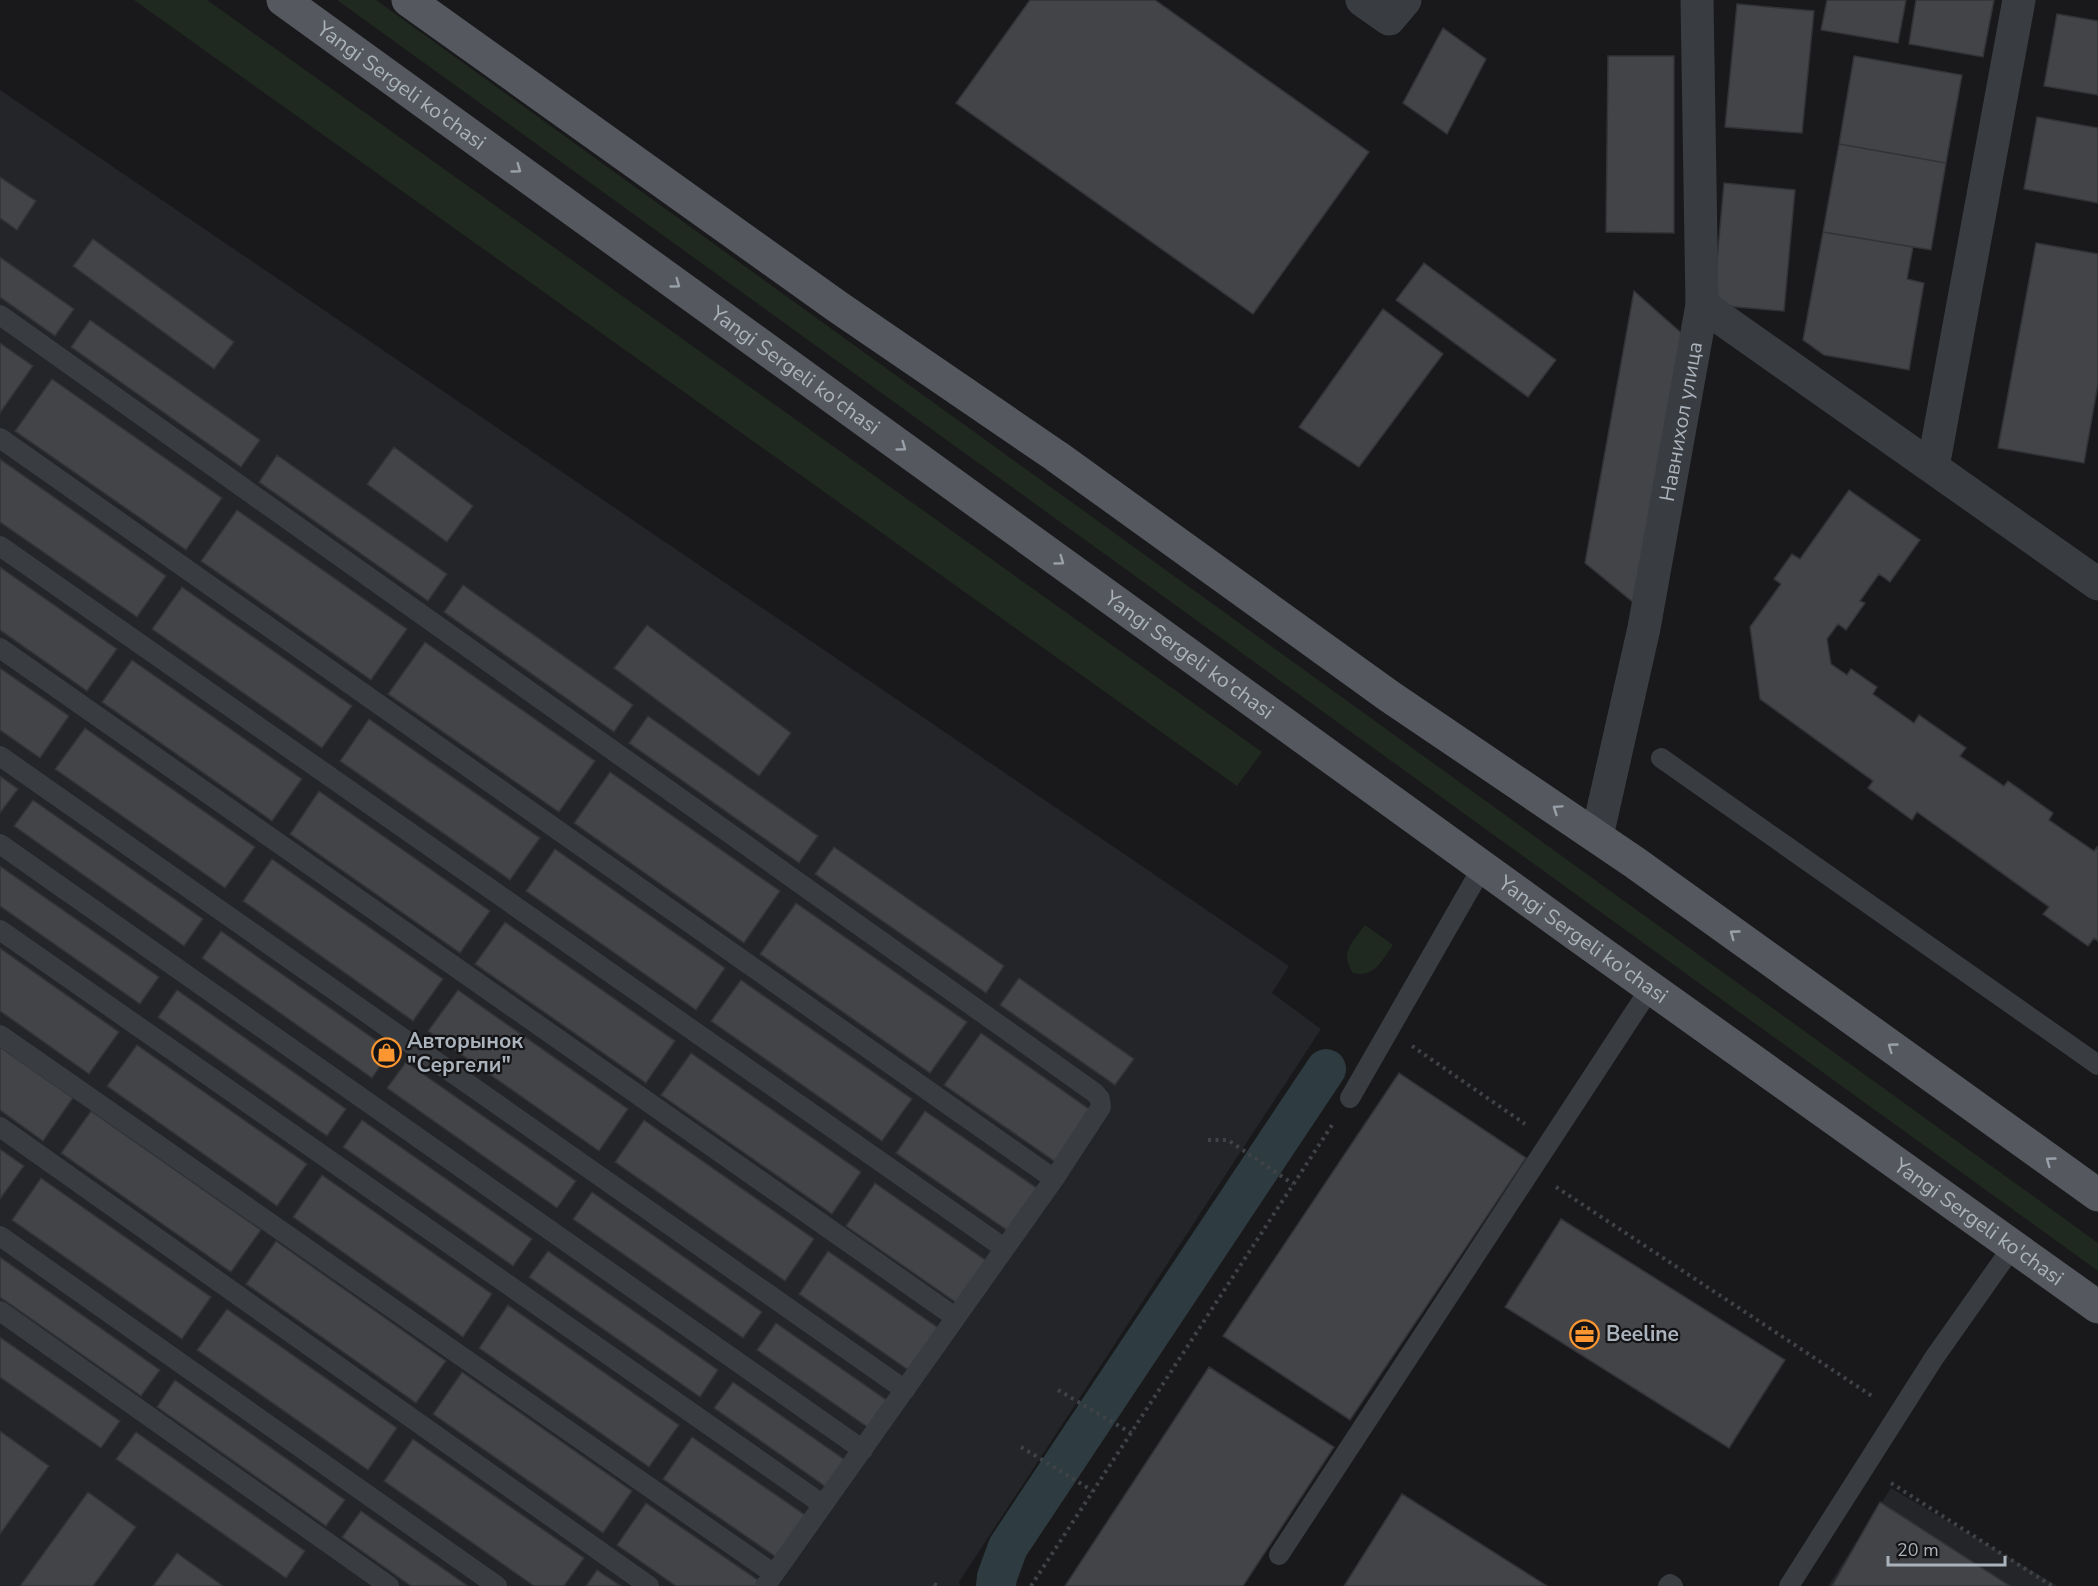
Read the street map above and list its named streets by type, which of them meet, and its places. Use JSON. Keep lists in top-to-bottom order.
{
  "streets": {
    "main road": ["Yangi Sergeli ko'chasi"],
    "street": ["Навнихол улица"]
  },
  "places": {
    "shop": ["Авторынок \"Сергели\""],
    "office": ["Beeline"]
  },
  "scale_bar": "20 m"
}
